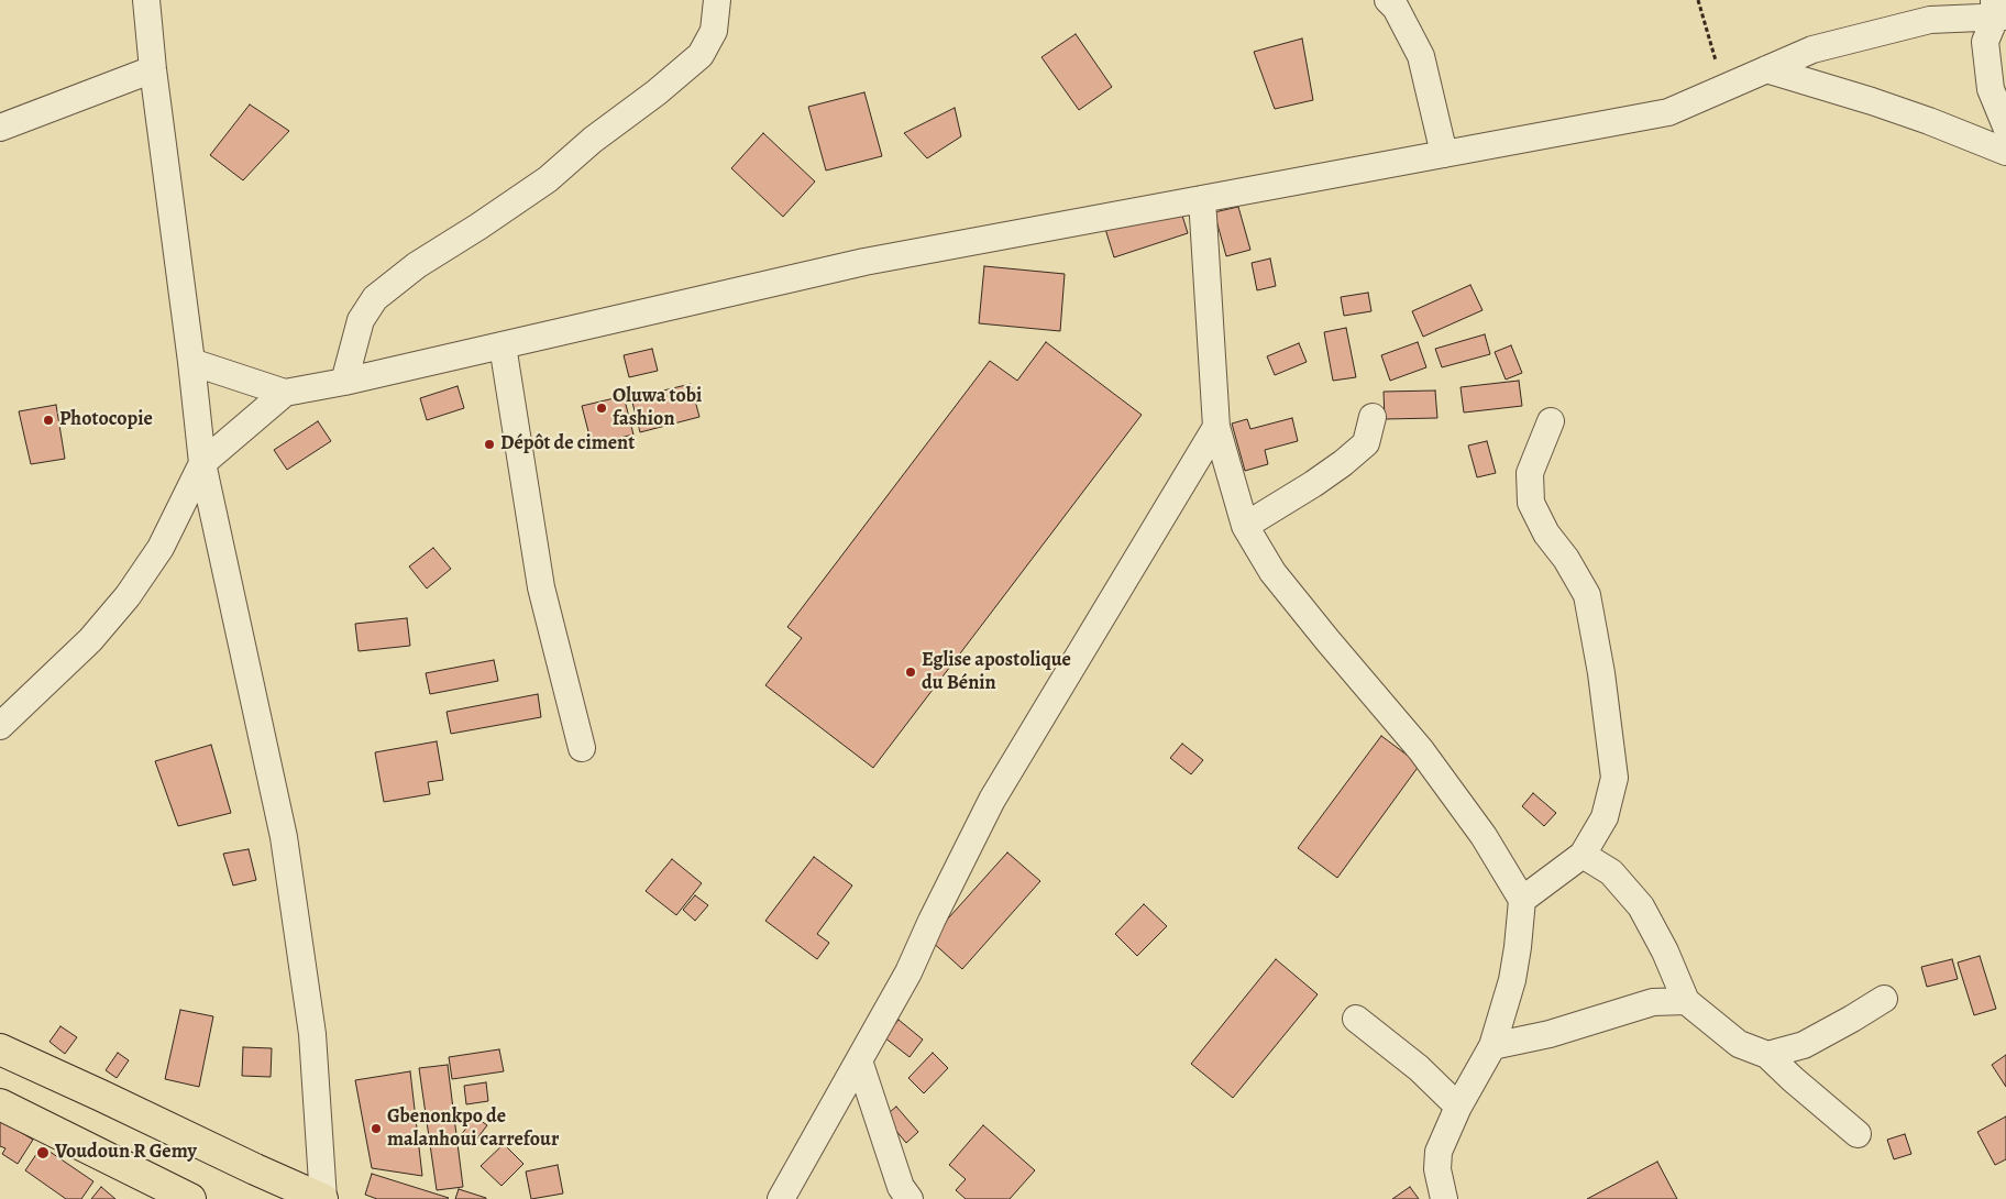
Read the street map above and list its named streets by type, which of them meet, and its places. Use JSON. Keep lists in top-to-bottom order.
{
  "places": [
    "Oluwa tobi fashion",
    "Photocopie",
    "Dépôt de ciment",
    "Eglise apostolique du Bénin",
    "Gbenonkpo de malanhoui carrefour",
    "Voudoun R Gemy"
  ]
}
